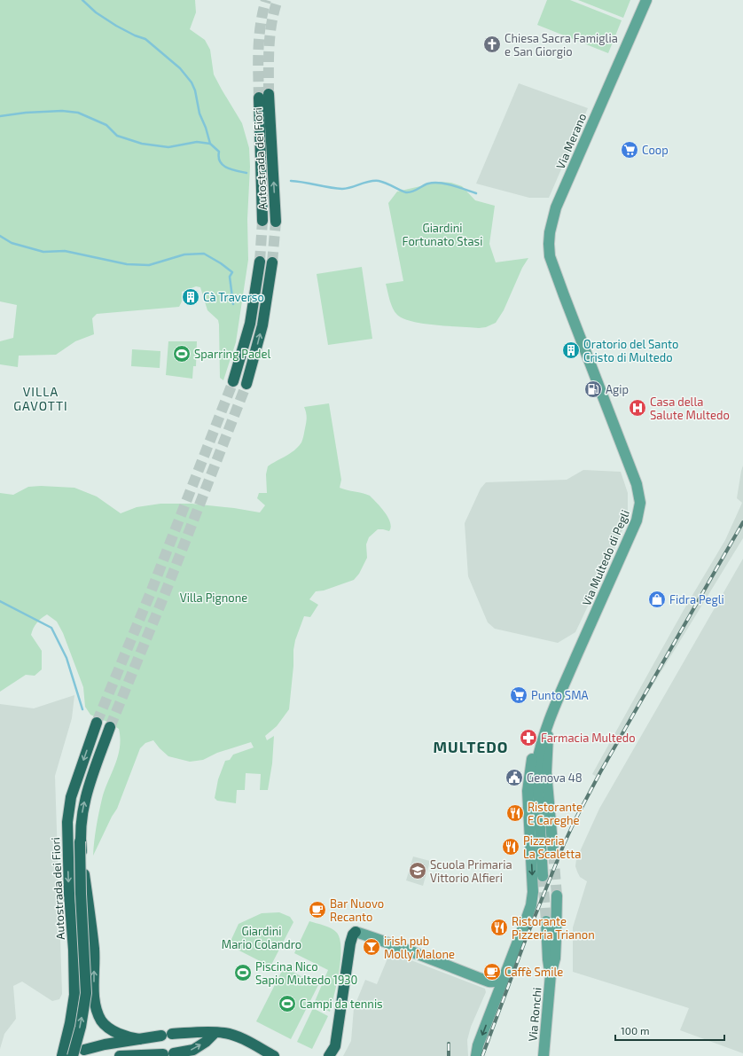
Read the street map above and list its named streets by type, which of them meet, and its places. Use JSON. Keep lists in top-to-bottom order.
{
  "streets": {
    "highway": ["Autostrada dei Fiori"],
    "main road": ["Via Merano", "Via Multedo di Pegli", "Via Ronchi"]
  },
  "crossings": [
    ["Via Merano", "Via Multedo di Pegli"]
  ],
  "districts": ["VILLA GAVOTTI", "MULTEDO"],
  "parks": ["Giardini Fortunato Stasi", "Villa Pignone", "Giardini Mario Colandro"],
  "places": {
    "church": ["Chiesa Sacra Famiglia e San Giorgio"],
    "supermarket": ["Coop", "Punto SMA"],
    "building": ["Cà Traverso", "Oratorio del Santo Cristo di Multedo"],
    "sports": ["Sparring Padel", "Piscina Nico Sapio Multedo 1930", "Campi da tennis"],
    "fuel station": ["Agip"],
    "hospital": ["Casa della Salute Multedo"],
    "shop": ["Fidra Pegli"],
    "pharmacy": ["Farmacia Multedo"],
    "public building": ["Genova 48"],
    "restaurant": ["Ristorante E Careghe", "Pizzeria La Scaletta", "Ristorante Pizzeria Trianon"],
    "school or university": ["Scuola Primaria Vittorio Alfieri"],
    "cafe": ["Bar Nuovo Recanto", "Caffè Smile"],
    "bar": ["irish pub Molly Malone"]
  },
  "scale_bar": "100 m"
}
